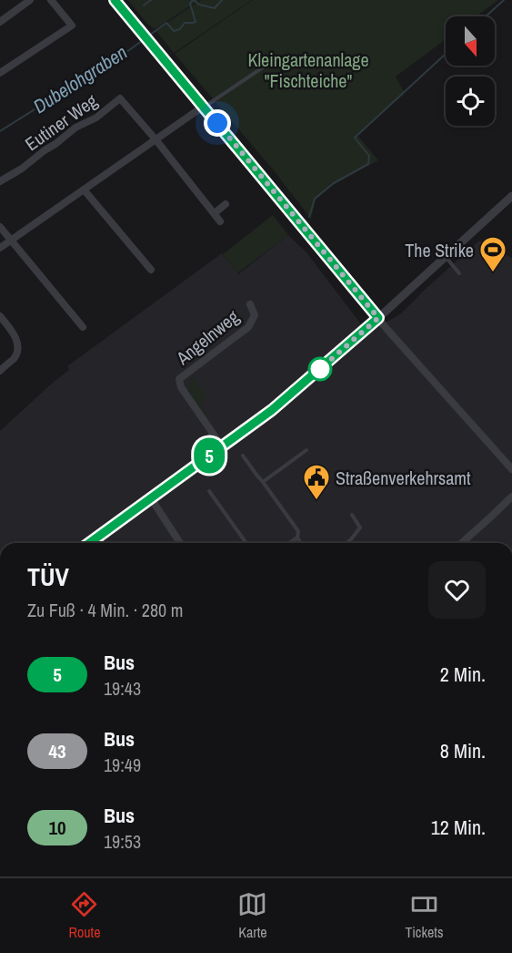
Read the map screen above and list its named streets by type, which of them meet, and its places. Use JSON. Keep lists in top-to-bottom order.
{
  "streets": {
    "street": ["Eutiner Weg", "Angelnweg"]
  },
  "water": ["Dubelohgraben"],
  "parks": ["Kleingartenanlage \"Fischteiche\""],
  "places": {
    "sports": ["The Strike"],
    "public building": ["Straßenverkehrsamt"]
  },
  "lines": ["bus line 5"],
  "north": "bottom",
  "page": {
    "on_map": "5",
    "heading": ["TÜV", "Zu Fuß · 4 Min. · 280 m"],
    "list": [
      {
        "mark": "5",
        "name": "Bus",
        "note": "19:43",
        "value": "2 Min."
      },
      {
        "mark": "43",
        "name": "Bus",
        "note": "19:49",
        "value": "8 Min."
      },
      {
        "mark": "10",
        "name": "Bus",
        "note": "19:53",
        "value": "12 Min."
      }
    ],
    "tabs": ["Route", "Karte", "Tickets"]
  }
}
